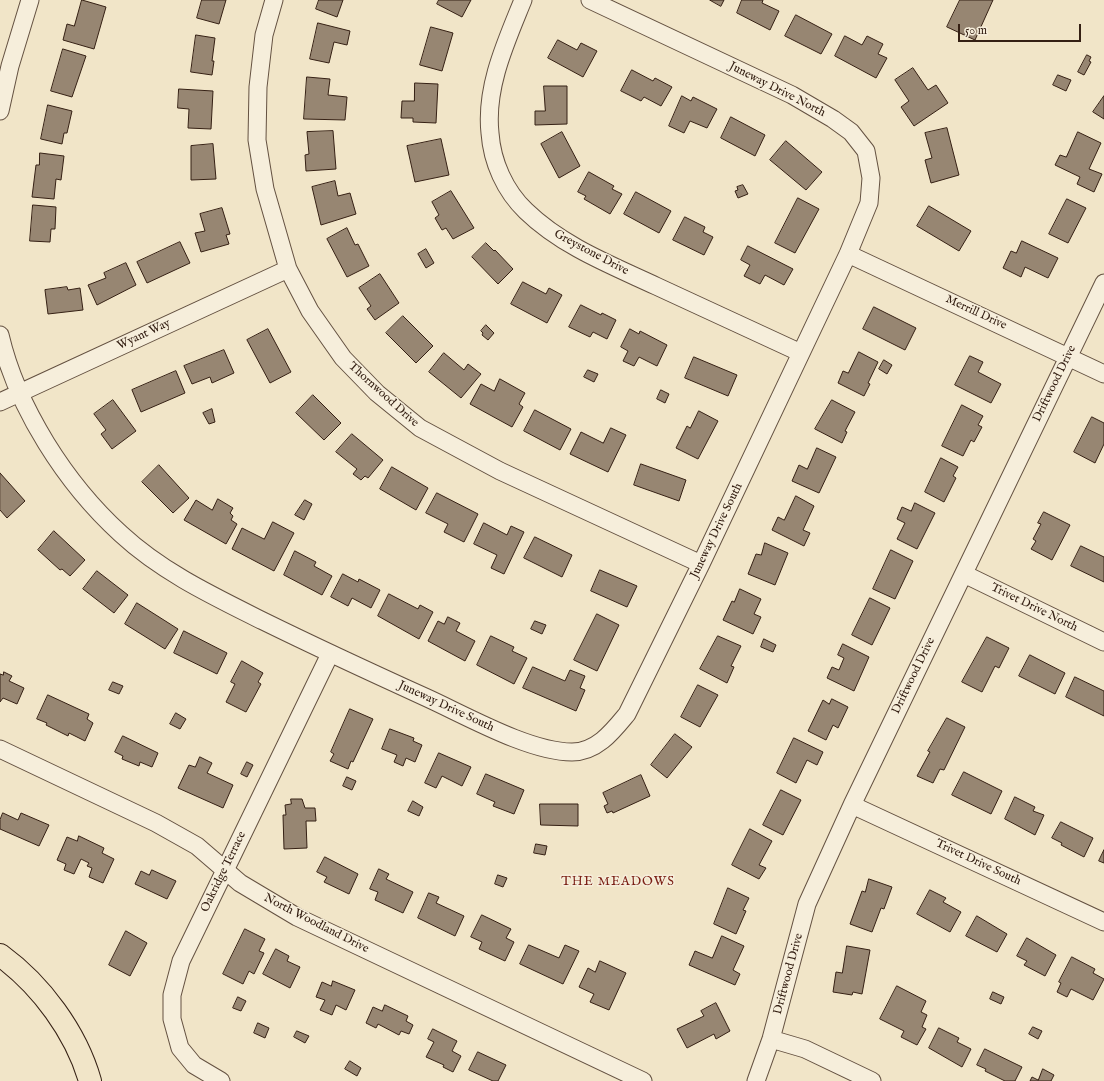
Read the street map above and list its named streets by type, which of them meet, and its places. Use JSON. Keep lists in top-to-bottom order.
{
  "streets": {
    "street": [
      "Juneway Drive North",
      "Greystone Drive",
      "Merrill Drive",
      "Wyant Way",
      "Driftwood Drive",
      "Thornwood Drive",
      "Juneway Drive South",
      "Trivet Drive North",
      "Trivet Drive South",
      "Oakridge Terrace",
      "North Woodland Drive"
    ]
  },
  "crossings": [
    ["Juneway Drive North", "Greystone Drive"],
    ["Juneway Drive North", "Merrill Drive"],
    ["Juneway Drive North", "Juneway Drive South"],
    ["Greystone Drive", "Juneway Drive South"],
    ["Merrill Drive", "Driftwood Drive"],
    ["Wyant Way", "Thornwood Drive"],
    ["Wyant Way", "Juneway Drive South"],
    ["Driftwood Drive", "Trivet Drive North"],
    ["Driftwood Drive", "Trivet Drive South"],
    ["Thornwood Drive", "Juneway Drive South"],
    ["Juneway Drive South", "Oakridge Terrace"],
    ["Oakridge Terrace", "North Woodland Drive"]
  ],
  "districts": ["THE MEADOWS"],
  "scale_bar": "50 m"
}
